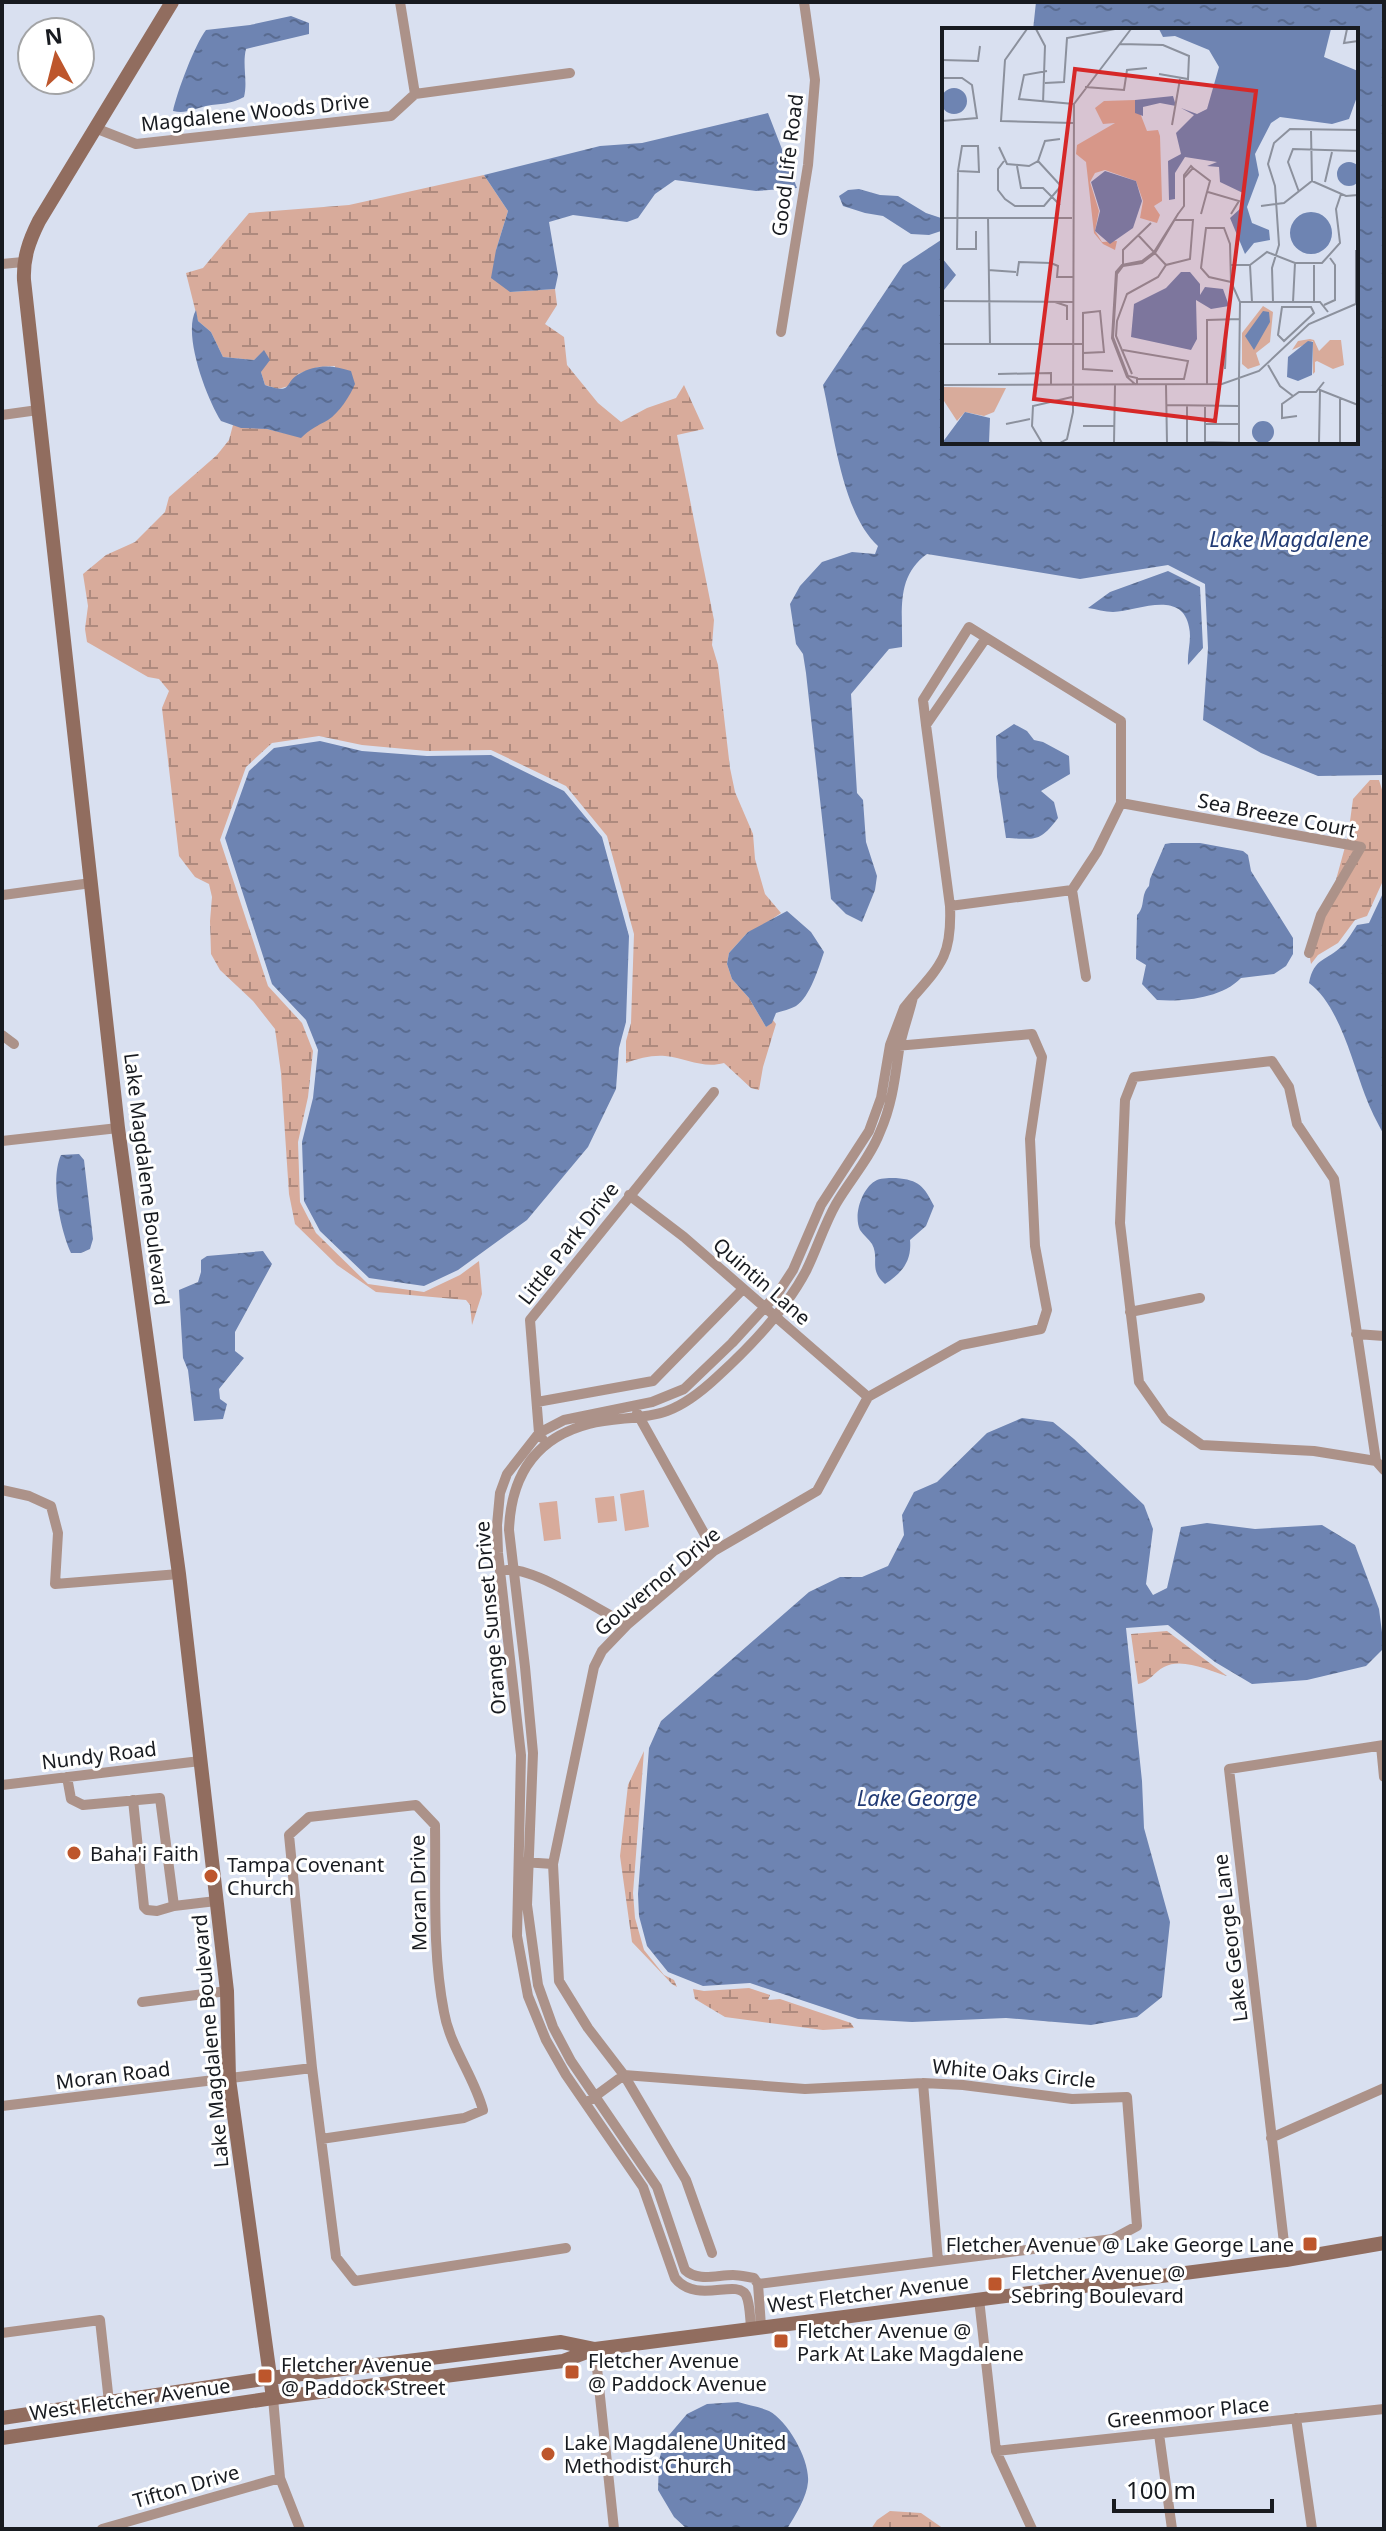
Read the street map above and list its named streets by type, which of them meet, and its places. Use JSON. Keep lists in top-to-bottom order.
{
  "streets": {
    "street": [
      "Magdalene Woods Drive",
      "Good Life Road",
      "Sea Breeze Court",
      "Lake Magdalene Boulevard",
      "Little Park Drive",
      "Quintin Lane",
      "Gouvernor Drive",
      "Orange Sunset Drive",
      "Nundy Road",
      "Moran Drive",
      "Lake George Lane",
      "White Oaks Circle",
      "Moran Road",
      "West Fletcher Avenue",
      "Greenmoor Place",
      "Tifton Drive"
    ]
  },
  "crossings": [
    ["Magdalene Woods Drive", "Lake Magdalene Boulevard"],
    ["Lake Magdalene Boulevard", "Nundy Road"],
    ["Lake Magdalene Boulevard", "Moran Road"],
    ["Lake Magdalene Boulevard", "West Fletcher Avenue"],
    ["Little Park Drive", "Quintin Lane"],
    ["Little Park Drive", "Gouvernor Drive"],
    ["Little Park Drive", "Orange Sunset Drive"],
    ["Quintin Lane", "Gouvernor Drive"],
    ["Quintin Lane", "Orange Sunset Drive"],
    ["Gouvernor Drive", "Orange Sunset Drive"],
    ["Gouvernor Drive", "White Oaks Circle"],
    ["Orange Sunset Drive", "White Oaks Circle"],
    ["Orange Sunset Drive", "West Fletcher Avenue"],
    ["Moran Drive", "Moran Road"],
    ["Lake George Lane", "West Fletcher Avenue"]
  ],
  "water": ["Lake Magdalene", "Lake George"],
  "places": {
    "other": ["Baha'i Faith", "Tampa Covenant Church", "Lake Magdalene United Methodist Church"],
    "transit": [
      "Fletcher Avenue @ Lake George Lane",
      "Fletcher Avenue @ Sebring Boulevard",
      "Fletcher Avenue @ Park At Lake Magdalene",
      "Fletcher Avenue @ Paddock Avenue",
      "Fletcher Avenue @ Paddock Street"
    ]
  },
  "scale_bar": "100 m",
  "north": "top"
}
